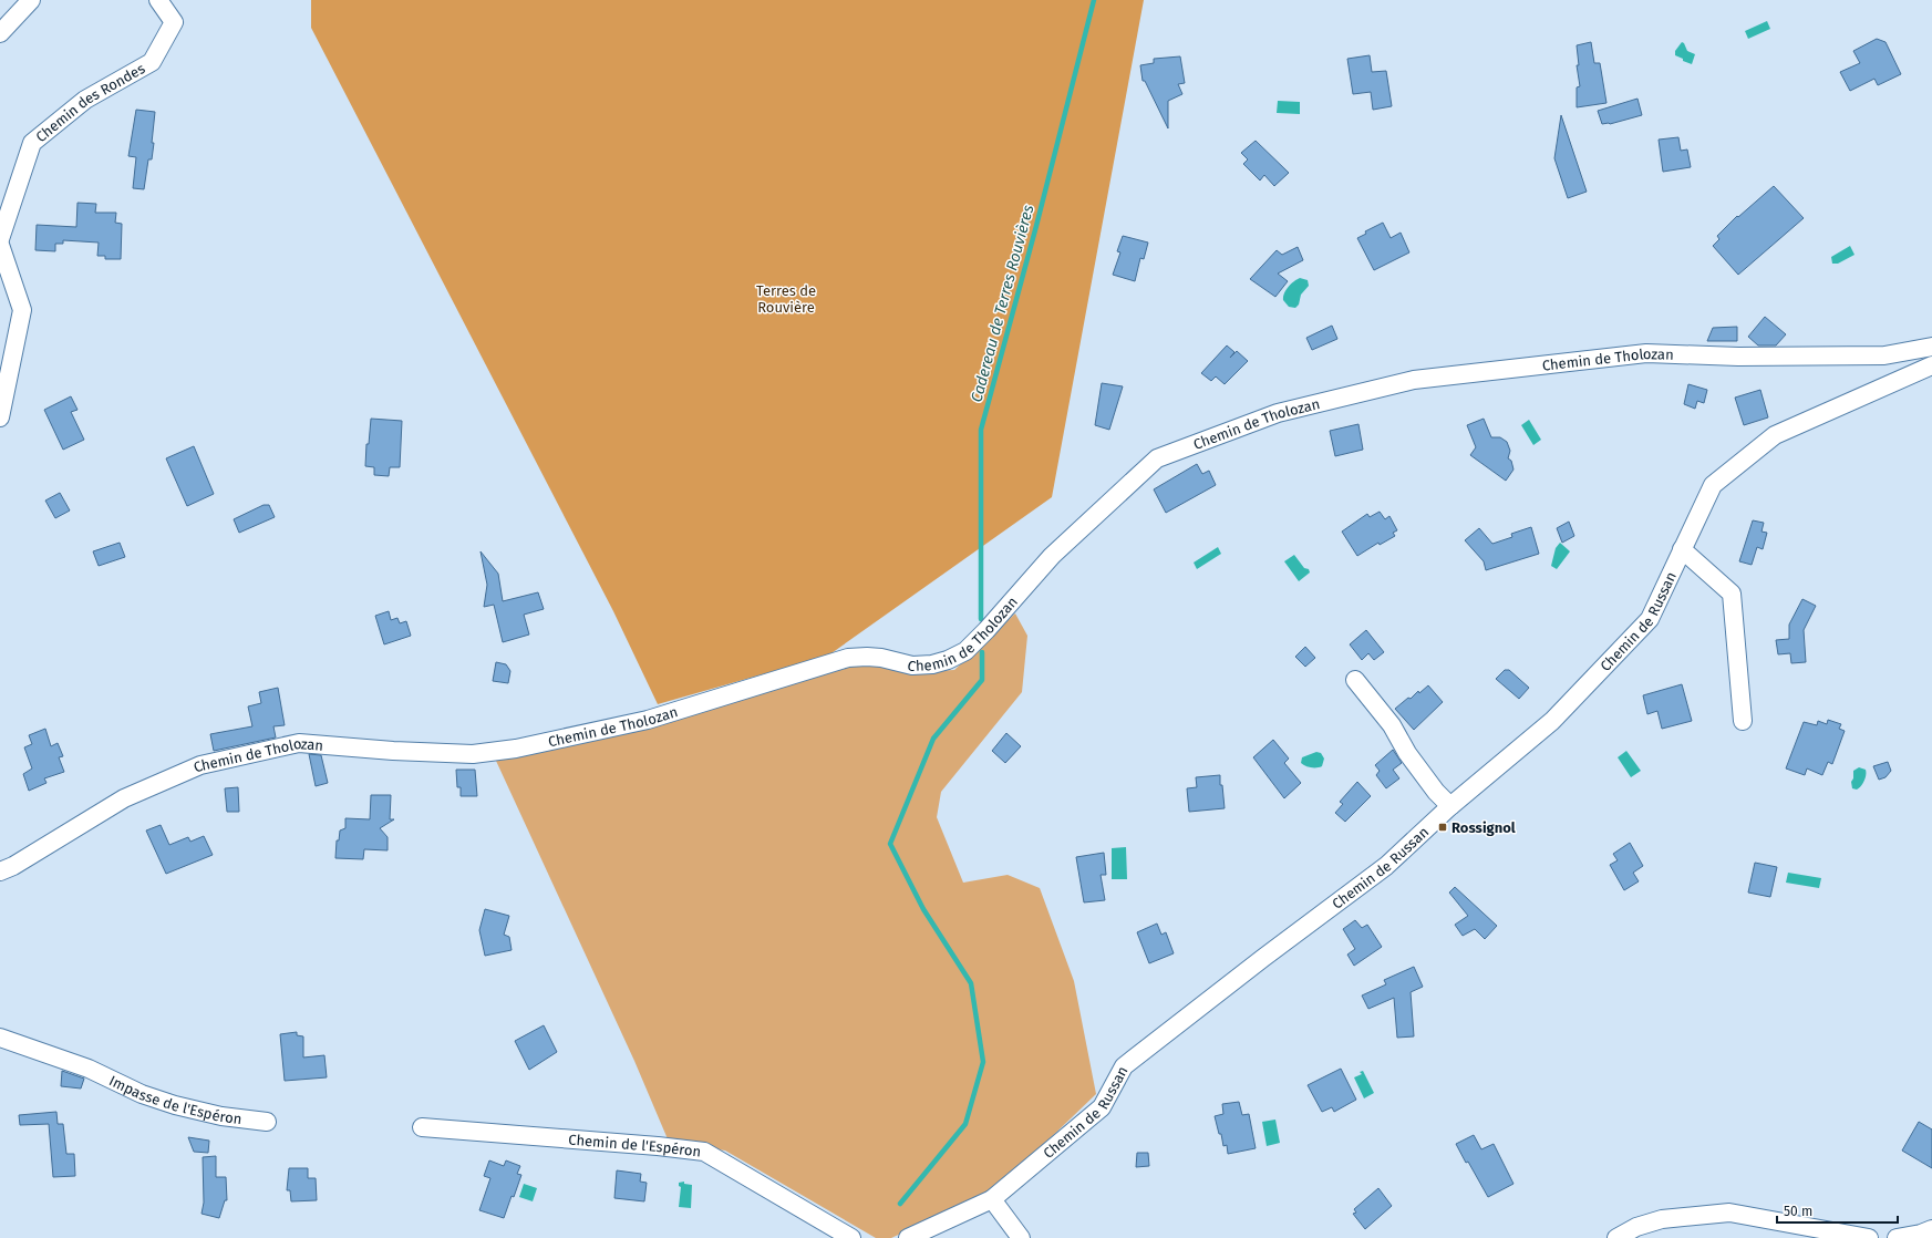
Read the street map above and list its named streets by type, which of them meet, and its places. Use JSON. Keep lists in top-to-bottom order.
{
  "streets": {
    "street": [
      "Chemin des Rondes",
      "Chemin de Tholozan",
      "Chemin de Russan",
      "Impasse de l'Espéron",
      "Chemin de l'Espéron"
    ]
  },
  "water": ["Cadereau de Terres Rouvières"],
  "parks": ["Terres de Rouvière"],
  "places": {
    "transit": ["Rossignol"]
  },
  "scale_bar": "50 m"
}
